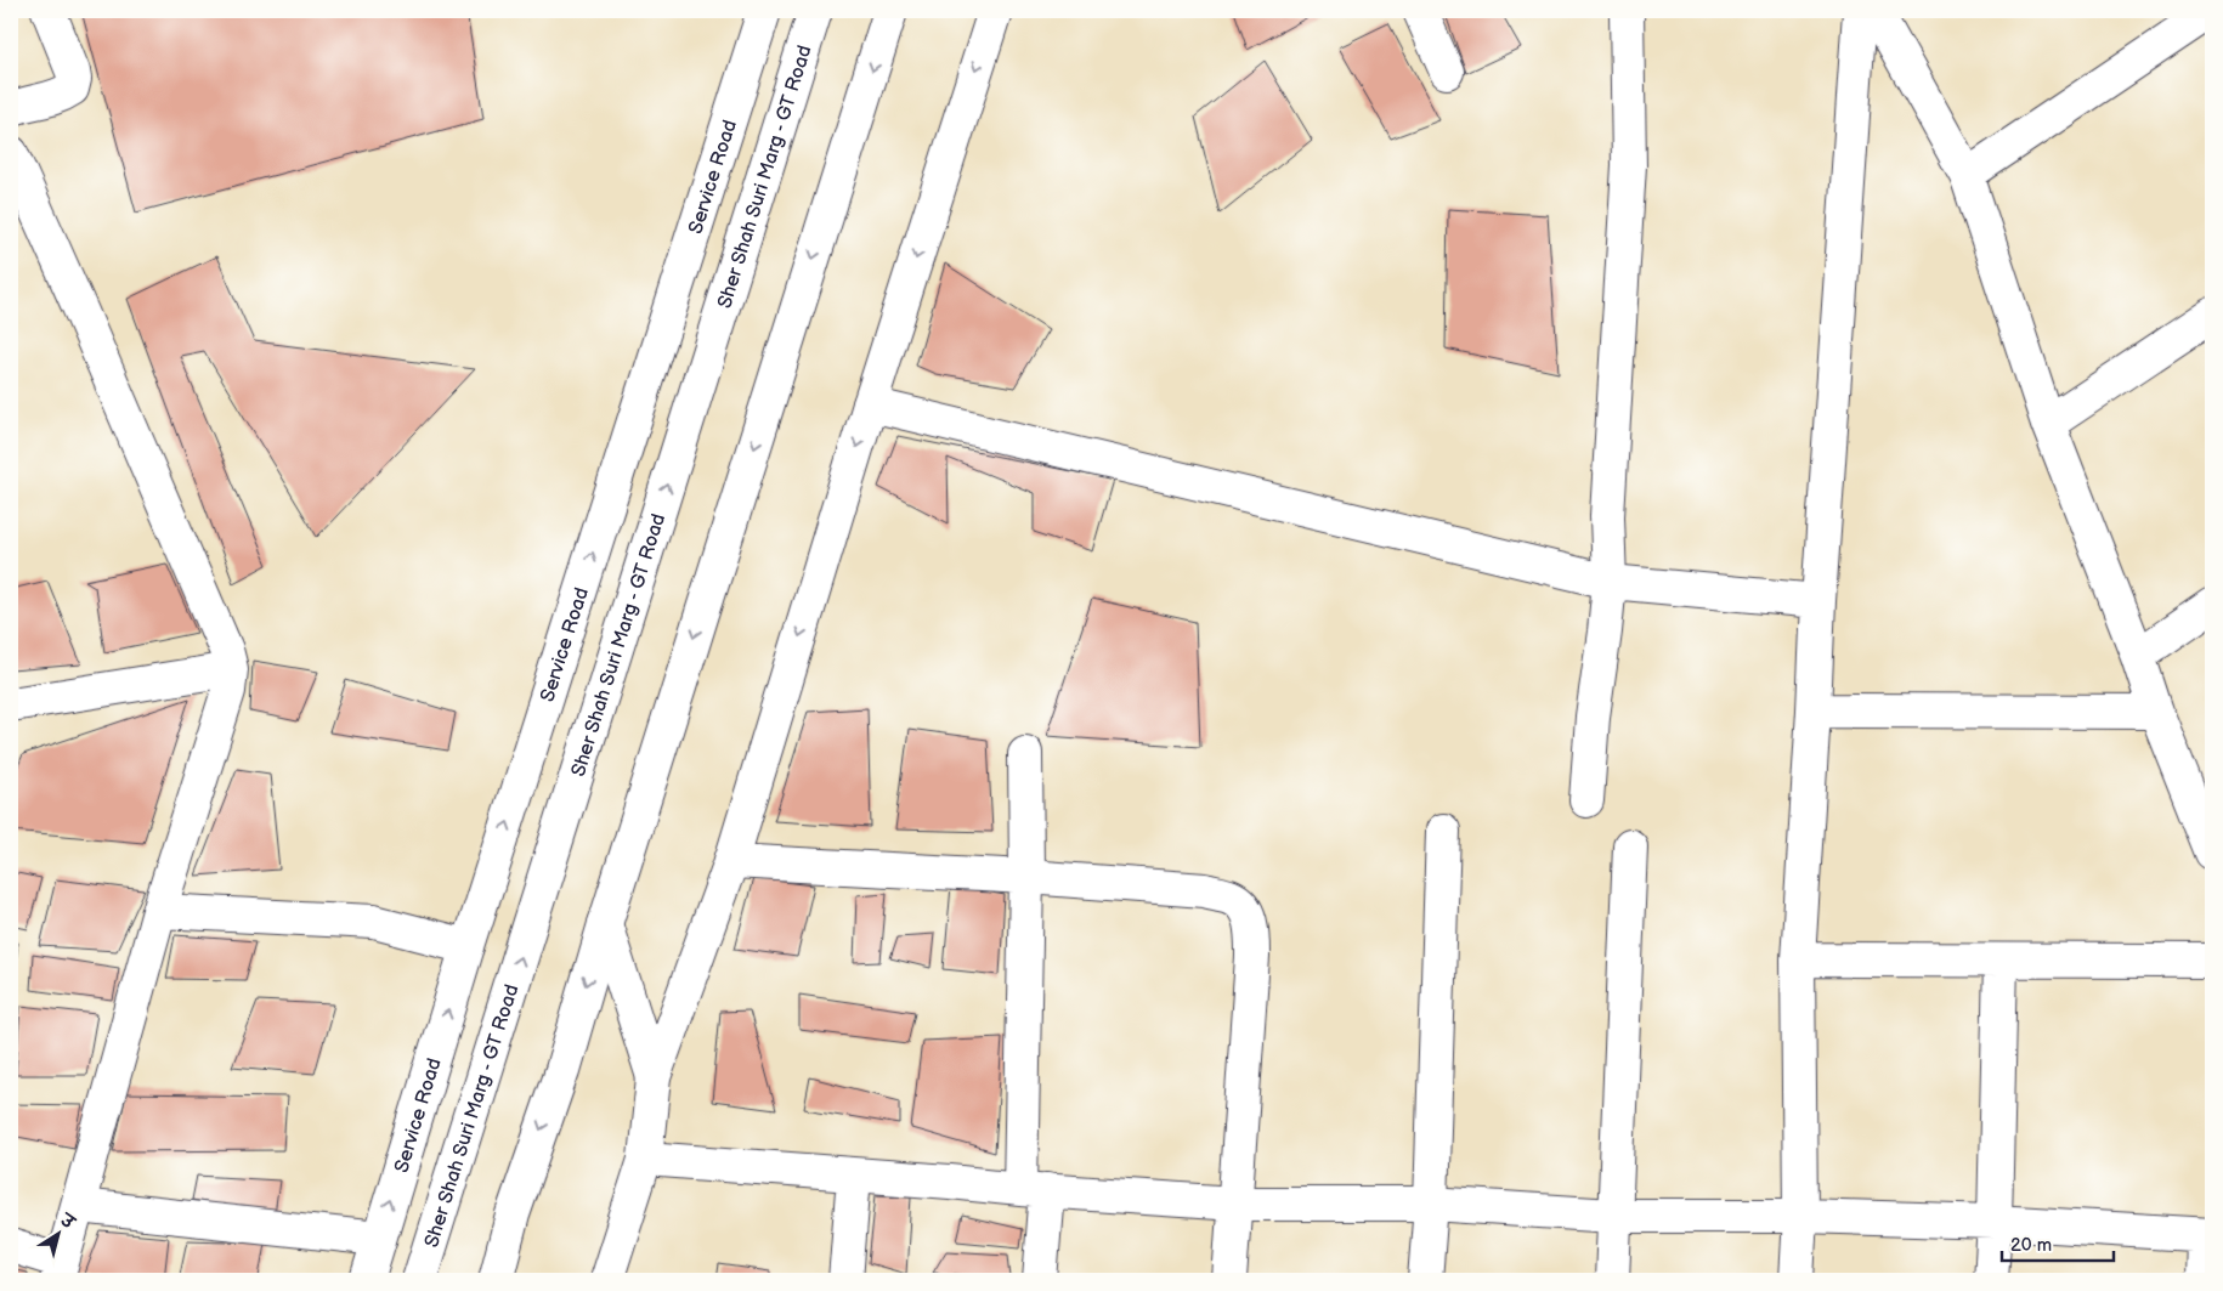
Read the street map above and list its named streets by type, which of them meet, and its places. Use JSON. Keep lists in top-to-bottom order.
{
  "streets": {
    "main road": ["Service Road", "Sher Shah Suri Marg - GT Road"]
  },
  "scale_bar": "20 m",
  "north": "top right"
}
